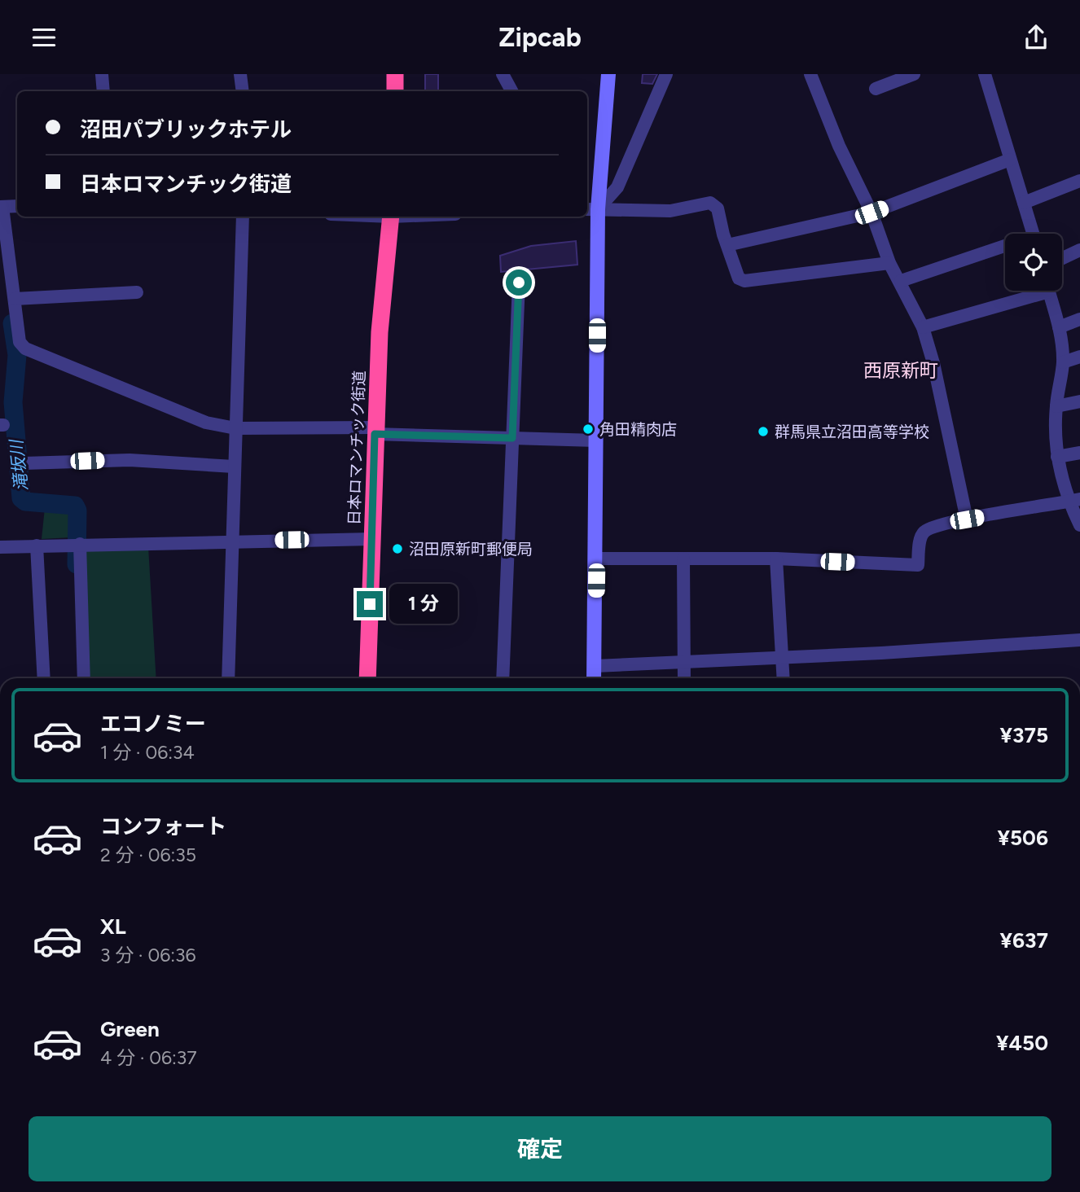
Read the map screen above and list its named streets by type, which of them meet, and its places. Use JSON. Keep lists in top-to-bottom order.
{
  "streets": {
    "highway": ["日本ロマンチック街道"]
  },
  "districts": ["西原新町"],
  "water": ["滝坂川"],
  "places": ["角田精肉店", "群馬県立沼田高等学校", "沼田原新町郵便局"],
  "page": {
    "header": "Zipcab",
    "banner": ["沼田パブリックホテル", "日本ロマンチック街道"],
    "bubble": "1 分",
    "list": [
      {
        "name": "エコノミー",
        "note": "1 分 · 06:34",
        "value": "¥375"
      },
      {
        "name": "コンフォート",
        "note": "2 分 · 06:35",
        "value": "¥506"
      },
      {
        "name": "XL",
        "note": "3 分 · 06:36",
        "value": "¥637"
      },
      {
        "name": "Green",
        "note": "4 分 · 06:37",
        "value": "¥450"
      }
    ],
    "buttons": "確定"
  }
}
